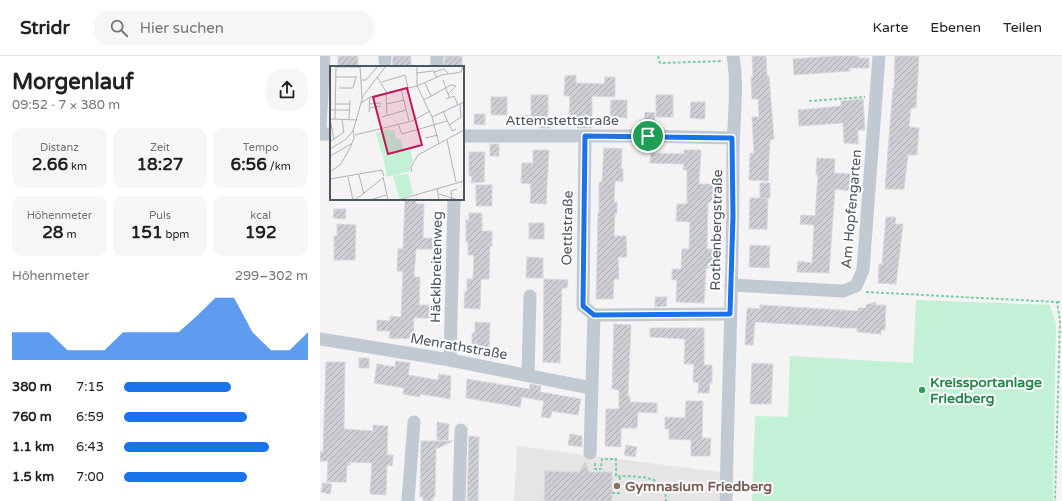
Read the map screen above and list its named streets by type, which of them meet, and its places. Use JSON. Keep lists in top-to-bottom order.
{
  "streets": {
    "street": [
      "Attemstettstraße",
      "Am Hopfengarten",
      "Oettlstraße",
      "Rothenbergstraße",
      "Häcklbreitenweg",
      "Menrathstraße"
    ]
  },
  "crossings": [
    ["Attemstettstraße", "Oettlstraße"],
    ["Attemstettstraße", "Rothenbergstraße"],
    ["Am Hopfengarten", "Rothenbergstraße"],
    ["Häcklbreitenweg", "Menrathstraße"]
  ],
  "places": ["Kreissportanlage Friedberg", "Gymnasium Friedberg"],
  "page": {
    "header": "Stridr",
    "search": "Hier suchen",
    "nav": ["Karte", "Ebenen", "Teilen"],
    "heading": ["Morgenlauf", "09:52 · 7 × 380 m"],
    "stats": [
      ["Distanz", "2.66 km"],
      ["Zeit", "18:27"],
      ["Tempo", "6:56 /km"],
      ["Höhenmeter", "28 m"],
      ["Puls", "151 bpm"],
      ["kcal", "192"]
    ],
    "chart": ["Höhenmeter", "299–302 m"],
    "list": [
      {
        "name": "380 m",
        "note": "7:15"
      },
      {
        "name": "760 m",
        "note": "6:59"
      },
      {
        "name": "1.1 km",
        "note": "6:43"
      },
      {
        "name": "1.5 km",
        "note": "7:00"
      }
    ]
  }
}
